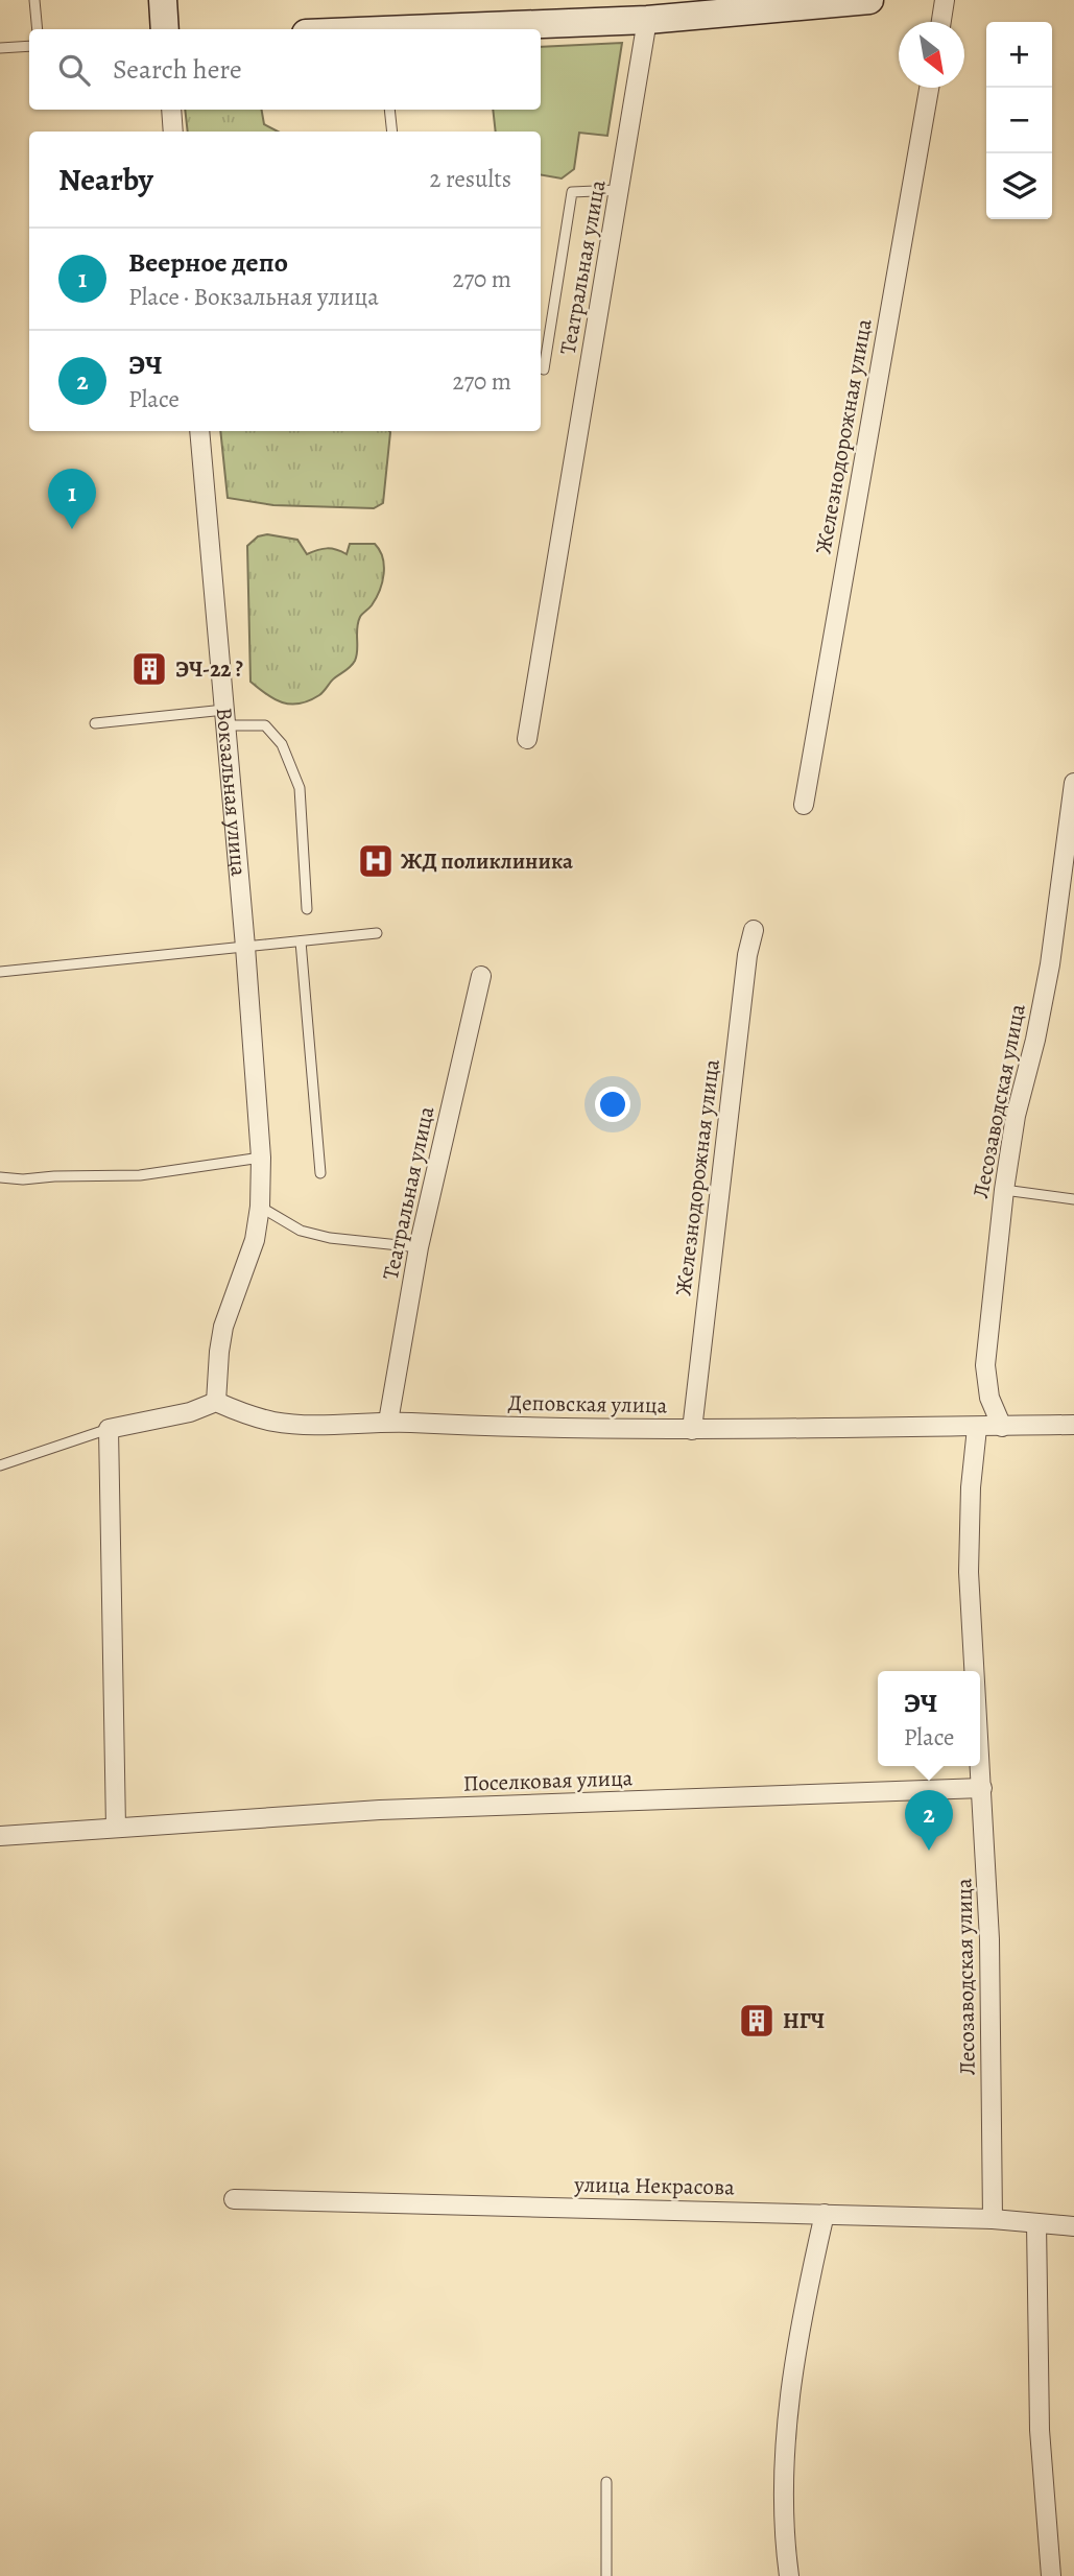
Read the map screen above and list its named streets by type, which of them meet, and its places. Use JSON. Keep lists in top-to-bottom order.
{
  "streets": {
    "street": [
      "Театральная улица",
      "Железнодорожная улица",
      "Вокзальная улица",
      "Лесозаводская улица",
      "Деповская улица",
      "Поселковая улица",
      "улица Некрасова"
    ]
  },
  "crossings": [
    ["Театральная улица", "Деповская улица"],
    ["Железнодорожная улица", "Деповская улица"],
    ["Вокзальная улица", "Деповская улица"],
    ["Лесозаводская улица", "Деповская улица"],
    ["Лесозаводская улица", "Поселковая улица"],
    ["Лесозаводская улица", "улица Некрасова"]
  ],
  "places": {
    "building": ["ЭЧ-22 ?", "НГЧ"],
    "hospital": ["ЖД поликлиника"]
  },
  "north": "bottom right",
  "page": {
    "map_buttons": ["+", "−"],
    "search": "Search here",
    "heading": ["Nearby", "2 results"],
    "list": [
      {
        "mark": "1",
        "name": "Веерное депо",
        "note": "Place · Вокзальная улица",
        "value": "270 m"
      },
      {
        "mark": "2",
        "name": "ЭЧ",
        "note": "Place",
        "value": "270 m"
      }
    ],
    "pins": ["1", "2"],
    "popup": ["ЭЧ", "Place"]
  }
}
